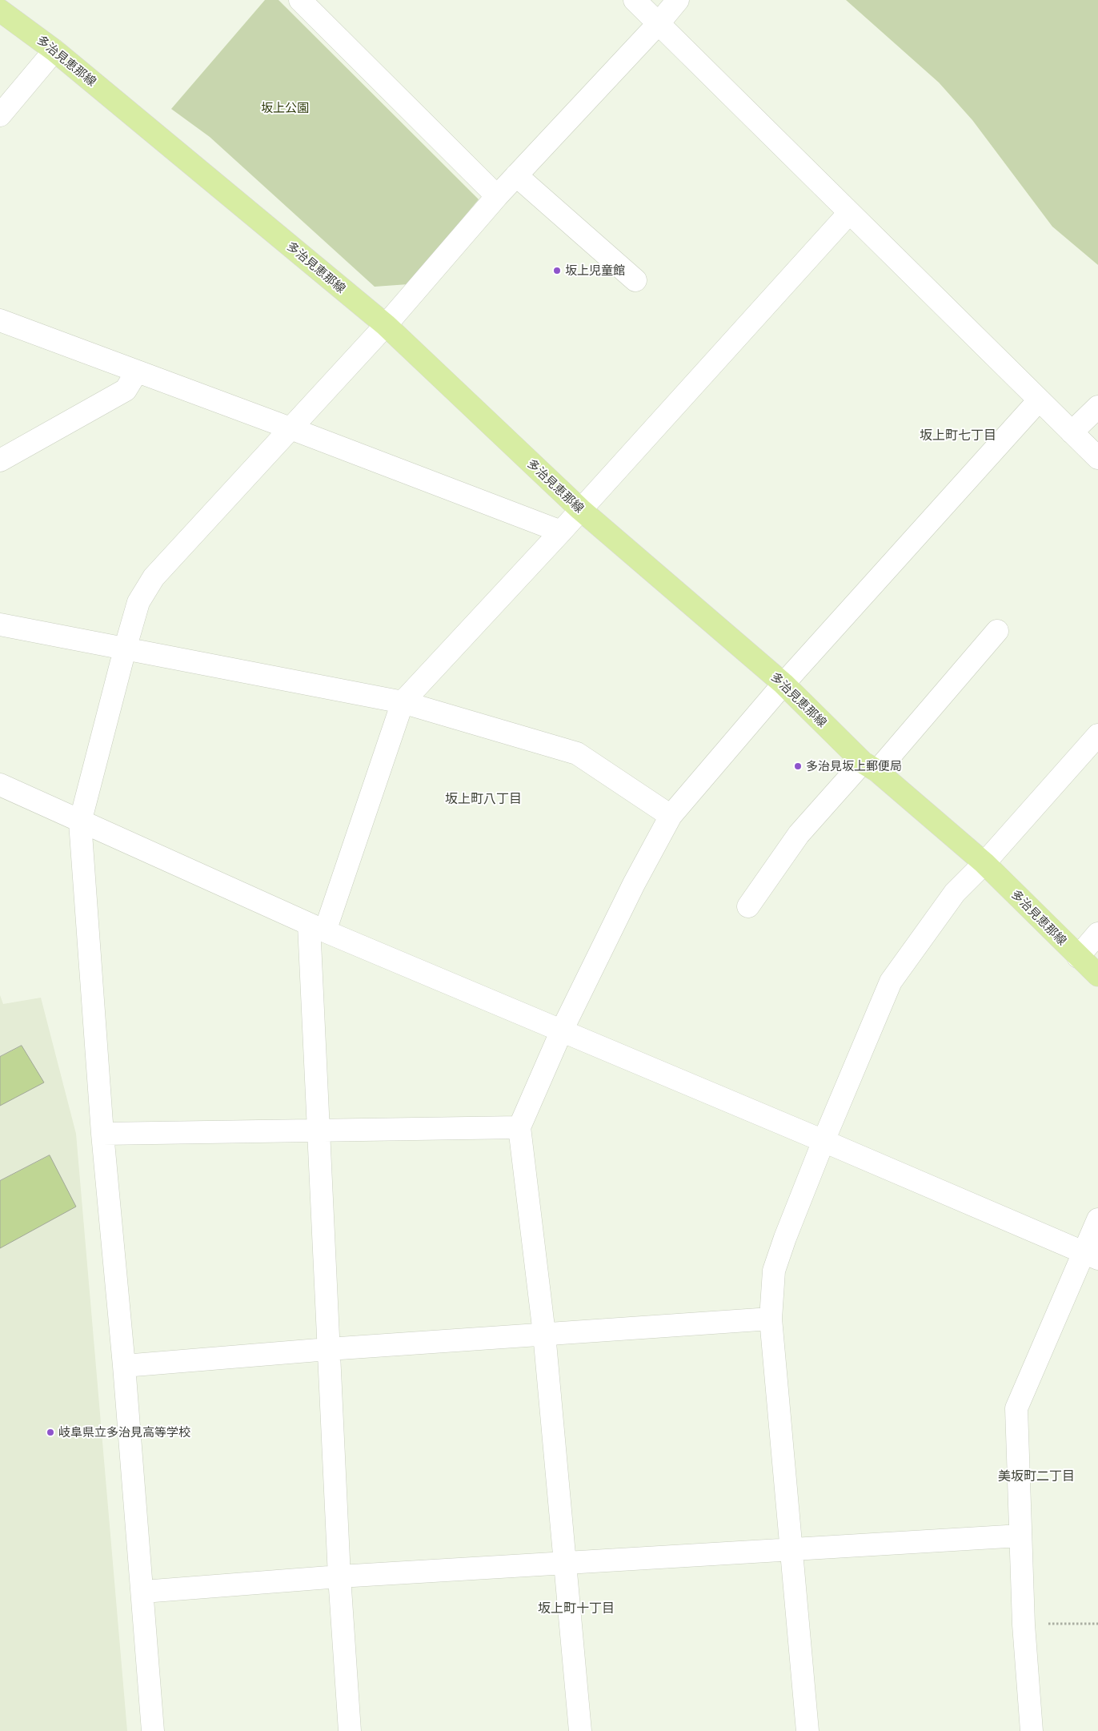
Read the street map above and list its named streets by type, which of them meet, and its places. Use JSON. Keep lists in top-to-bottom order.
{
  "streets": {
    "main road": ["多治見恵那線"]
  },
  "districts": [
    "坂上町七丁目",
    "坂上町八丁目",
    "美坂町二丁目",
    "坂上町十丁目"
  ],
  "parks": ["坂上公園"],
  "places": ["坂上児童館", "多治見坂上郵便局", "岐阜県立多治見高等学校"]
}
